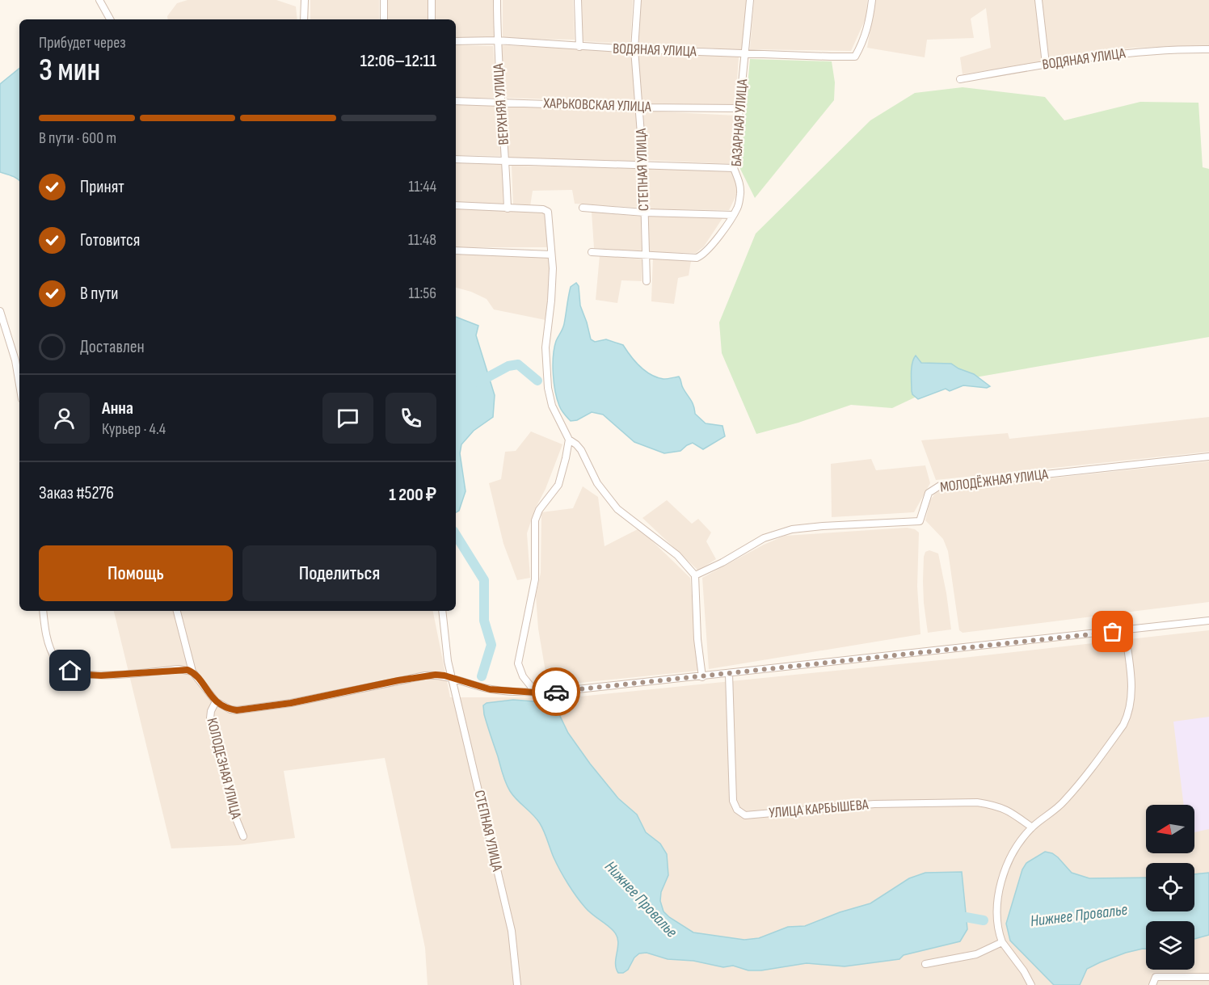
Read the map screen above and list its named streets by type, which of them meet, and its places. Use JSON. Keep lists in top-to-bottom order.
{
  "streets": {
    "street": [
      "ВОДЯНАЯ УЛИЦА",
      "ВЕРХНЯЯ УЛИЦА",
      "ХАРЬКОВСКАЯ УЛИЦА",
      "БАЗАРНАЯ УЛИЦА",
      "СТЕПНАЯ УЛИЦА",
      "МОЛОДЁЖНАЯ УЛИЦА",
      "КОЛОДЕЗНАЯ УЛИЦА",
      "УЛИЦА КАРБЫШЕВА"
    ]
  },
  "crossings": [
    ["ВОДЯНАЯ УЛИЦА", "ВЕРХНЯЯ УЛИЦА"],
    ["ВОДЯНАЯ УЛИЦА", "БАЗАРНАЯ УЛИЦА"],
    ["ВОДЯНАЯ УЛИЦА", "СТЕПНАЯ УЛИЦА"],
    ["ВЕРХНЯЯ УЛИЦА", "ХАРЬКОВСКАЯ УЛИЦА"],
    ["ХАРЬКОВСКАЯ УЛИЦА", "БАЗАРНАЯ УЛИЦА"],
    ["ХАРЬКОВСКАЯ УЛИЦА", "СТЕПНАЯ УЛИЦА"],
    ["БАЗАРНАЯ УЛИЦА", "СТЕПНАЯ УЛИЦА"]
  ],
  "water": ["Нижнее Провалье"],
  "north": "left",
  "page": {
    "heading": ["3 мин", "Прибудет через", "12:06–12:11"],
    "panel": [
      "Анна",
      "Курьер · 4.4",
      "Заказ #5276",
      "1 200 ₽"
    ],
    "bar": "В пути · 600 m",
    "list": [
      ["Принят", "11:44"],
      ["Готовится", "11:48"],
      ["В пути", "11:56"],
      "Доставлен"
    ],
    "buttons": ["Помощь", "Поделиться"]
  }
}
